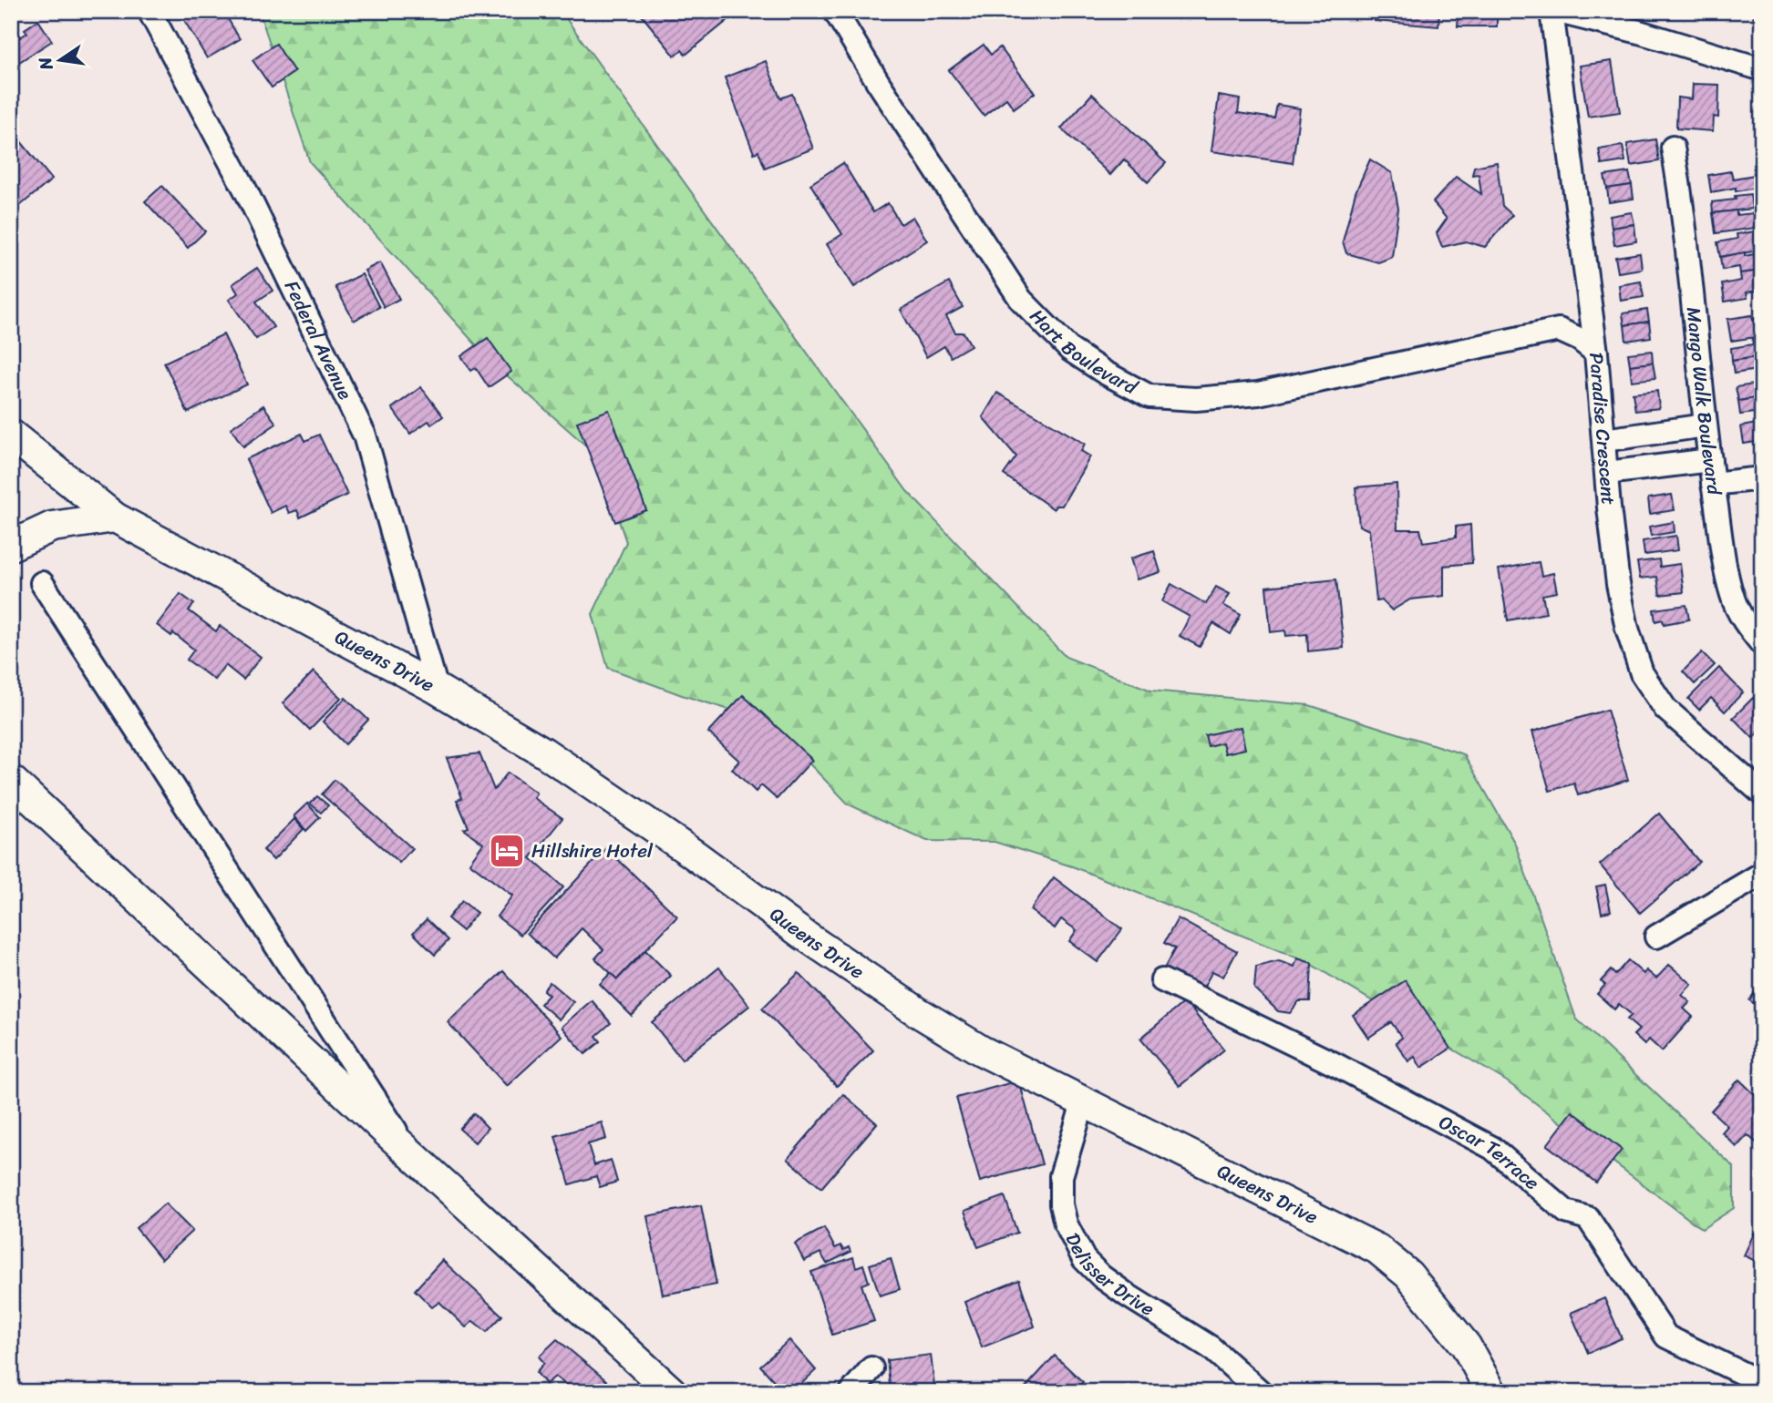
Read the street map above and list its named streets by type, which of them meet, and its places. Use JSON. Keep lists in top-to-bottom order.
{
  "streets": {
    "main road": ["Queens Drive"],
    "street": [
      "Federal Avenue",
      "Hart Boulevard",
      "Mango Walk Boulevard",
      "Paradise Crescent",
      "Oscar Terrace",
      "Delisser Drive"
    ]
  },
  "crossings": [
    ["Federal Avenue", "Queens Drive"],
    ["Hart Boulevard", "Paradise Crescent"],
    ["Queens Drive", "Delisser Drive"]
  ],
  "places": {
    "hotel": ["Hillshire Hotel"]
  },
  "north": "left"
}
